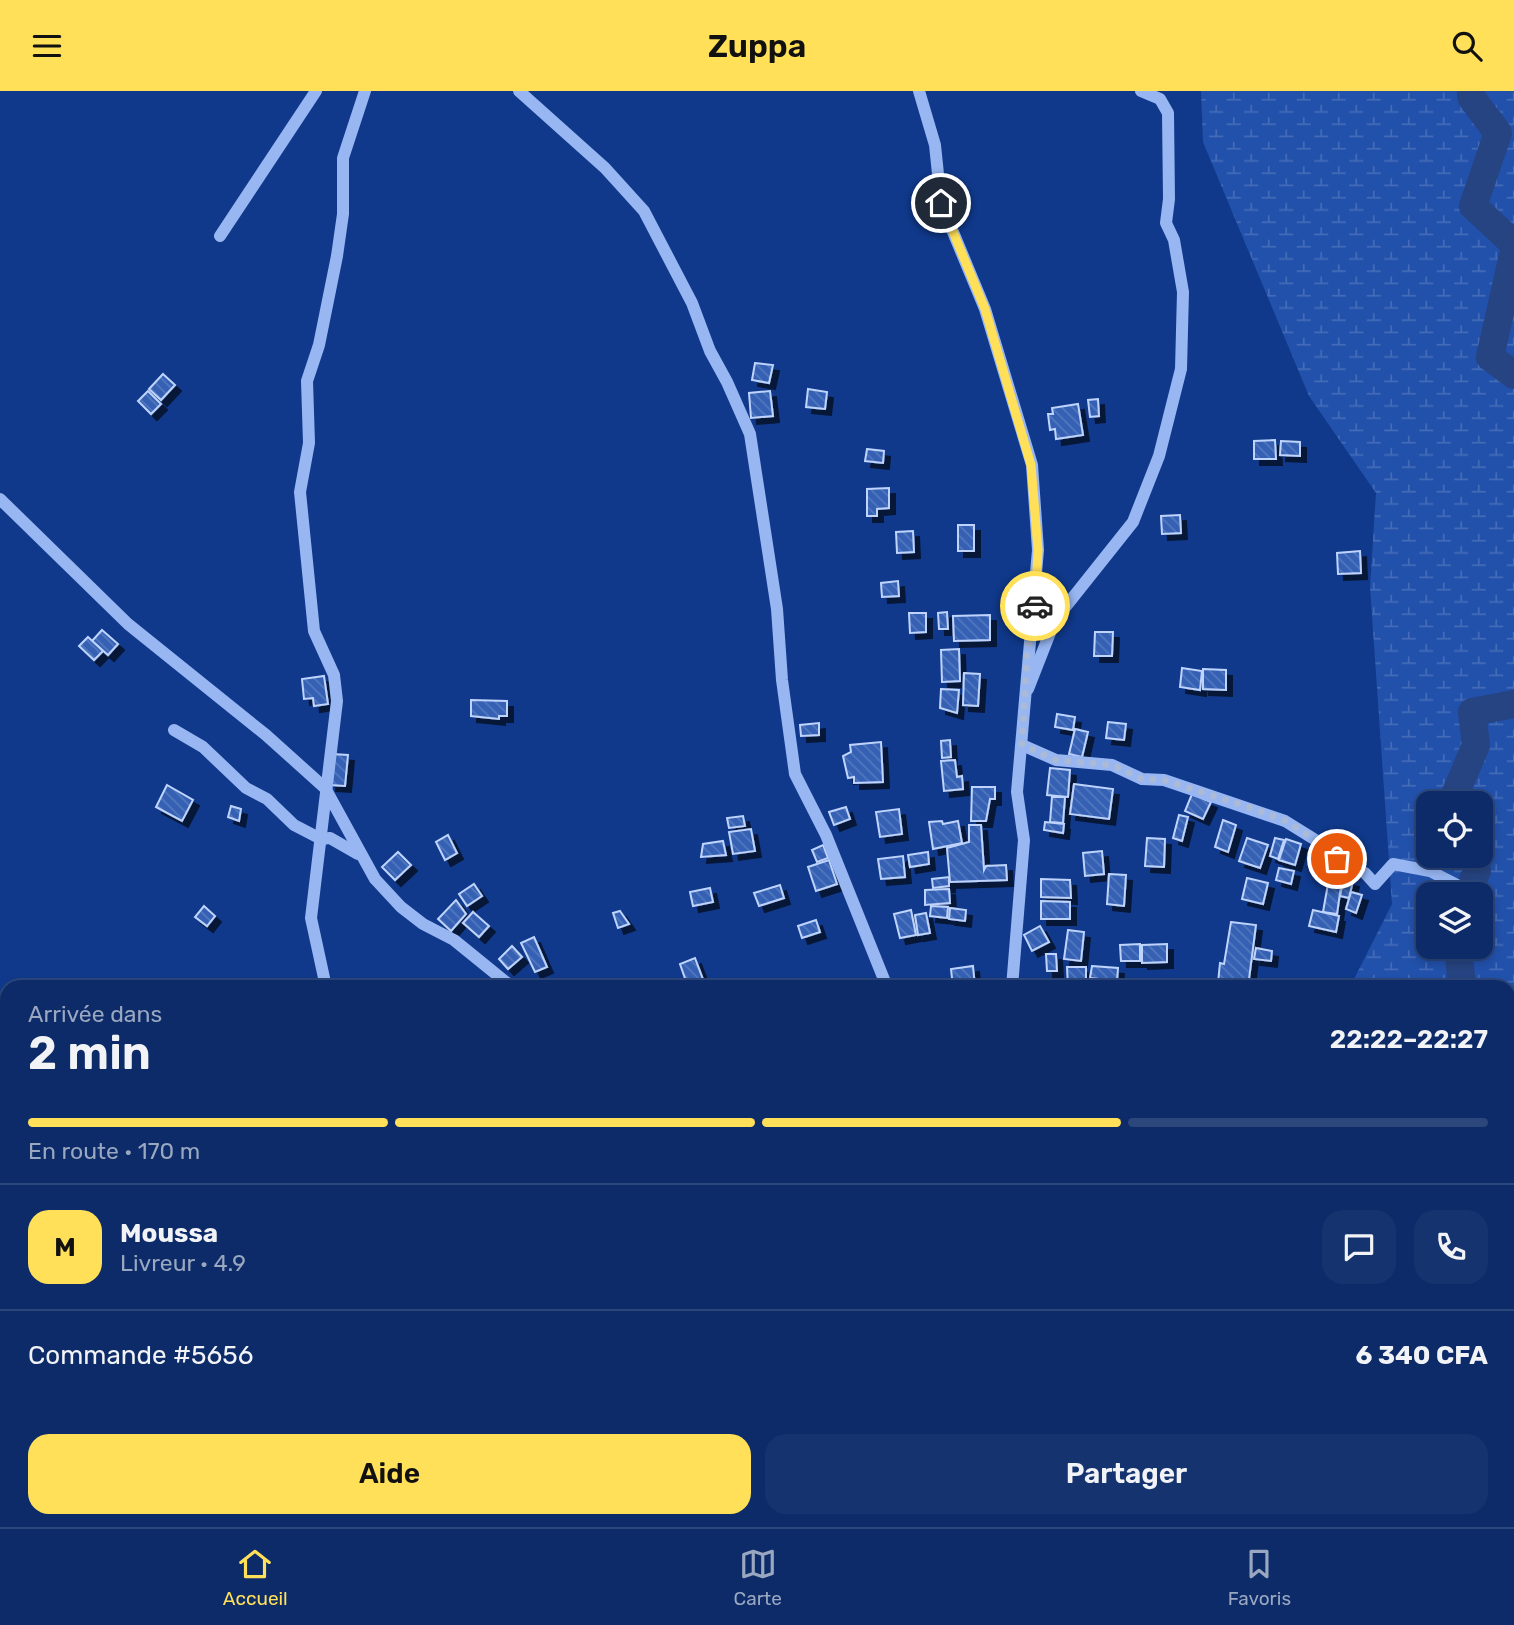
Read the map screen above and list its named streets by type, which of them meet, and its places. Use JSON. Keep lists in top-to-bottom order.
{
  "page": {
    "header": "Zuppa",
    "heading": ["2 min", "Arrivée dans", "22:22–22:27"],
    "panel": [
      "Moussa",
      "Livreur · 4.9",
      "Commande #5656",
      "6 340 CFA"
    ],
    "bar": "En route · 170 m",
    "round": "M",
    "buttons": ["Aide", "Partager"],
    "tabs": ["Accueil", "Carte", "Favoris"]
  }
}
